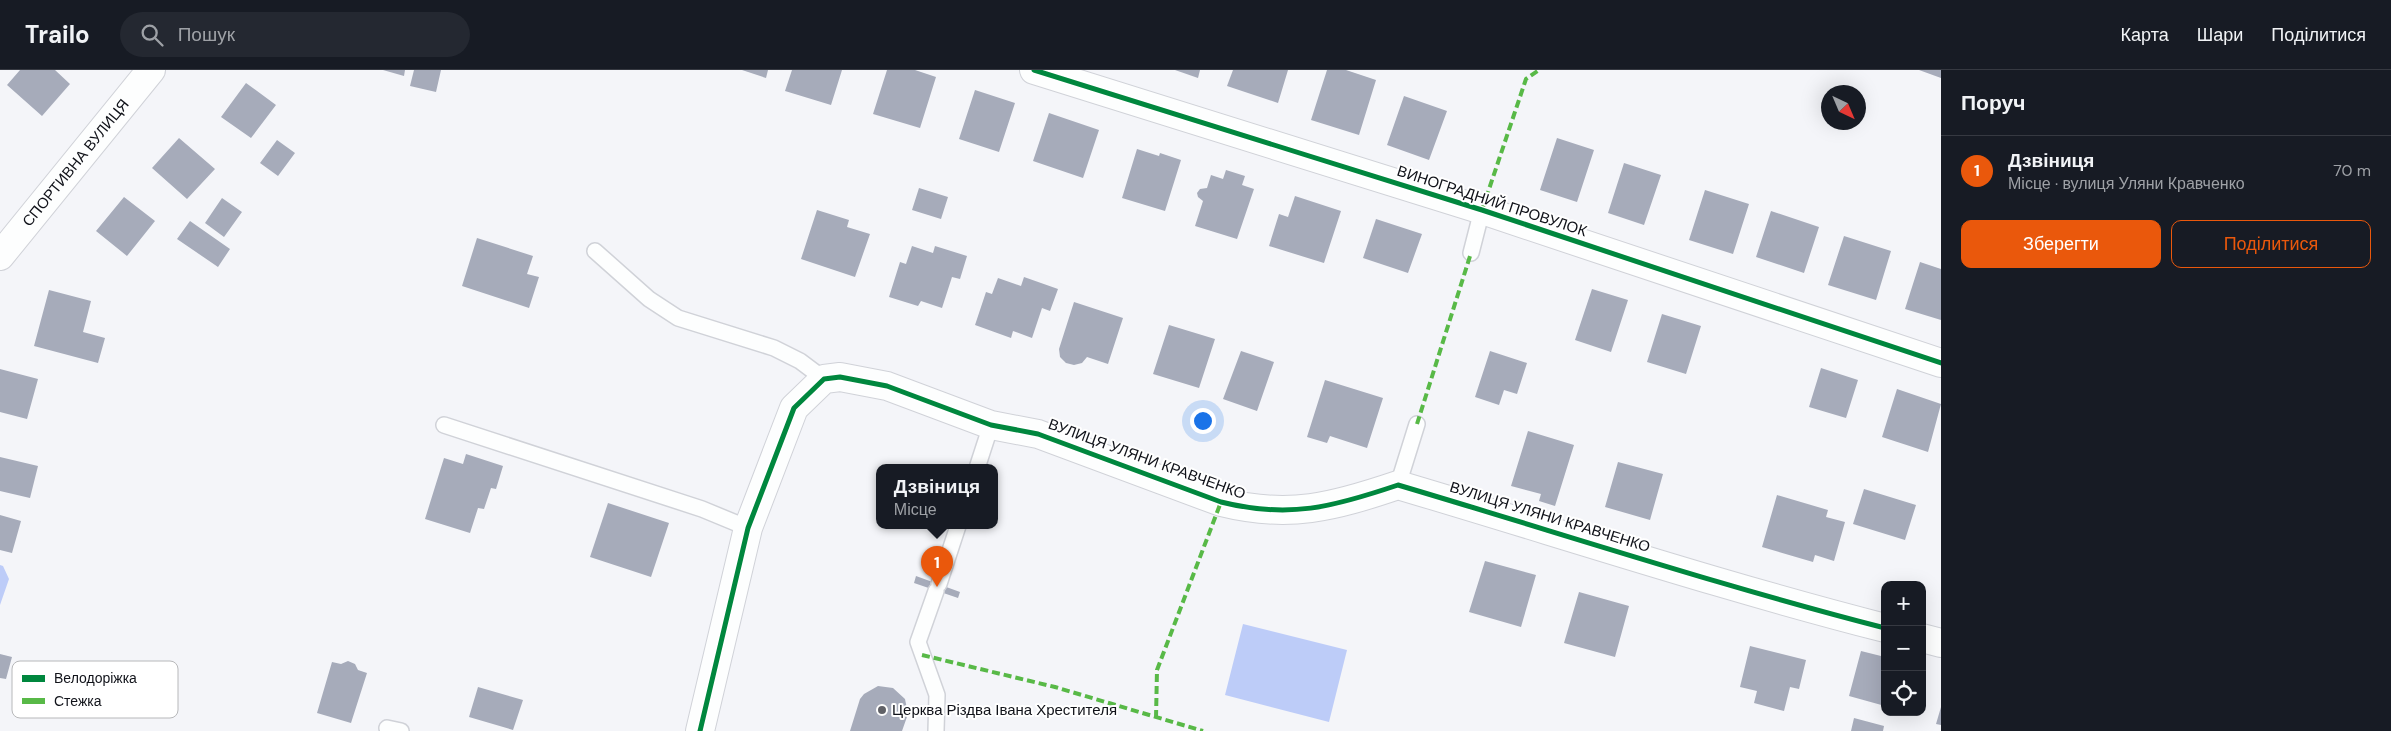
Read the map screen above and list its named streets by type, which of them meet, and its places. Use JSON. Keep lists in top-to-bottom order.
{
  "streets": {
    "street": ["СПОРТИВНА ВУЛИЦЯ", "ВИНОГРАДНИЙ ПРОВУЛОК", "ВУЛИЦЯ УЛЯНИ КРАВЧЕНКО"]
  },
  "places": ["Церква Різдва Івана Хрестителя"],
  "legend": ["Велодоріжка", "Стежка"],
  "north": "bottom right",
  "page": {
    "header": "Trailo",
    "search": "Пошук",
    "nav": ["Карта", "Шари", "Поділитися"],
    "heading": "Поруч",
    "list": [
      {
        "mark": "1",
        "name": "Дзвіниця",
        "note": "Місце · вулиця Уляни Кравченко",
        "value": "70 m"
      }
    ],
    "buttons": ["Зберегти", "Поділитися"],
    "popup": ["Дзвіниця", "Місце"],
    "pins": "1",
    "map_buttons": ["+", "−"]
  }
}
